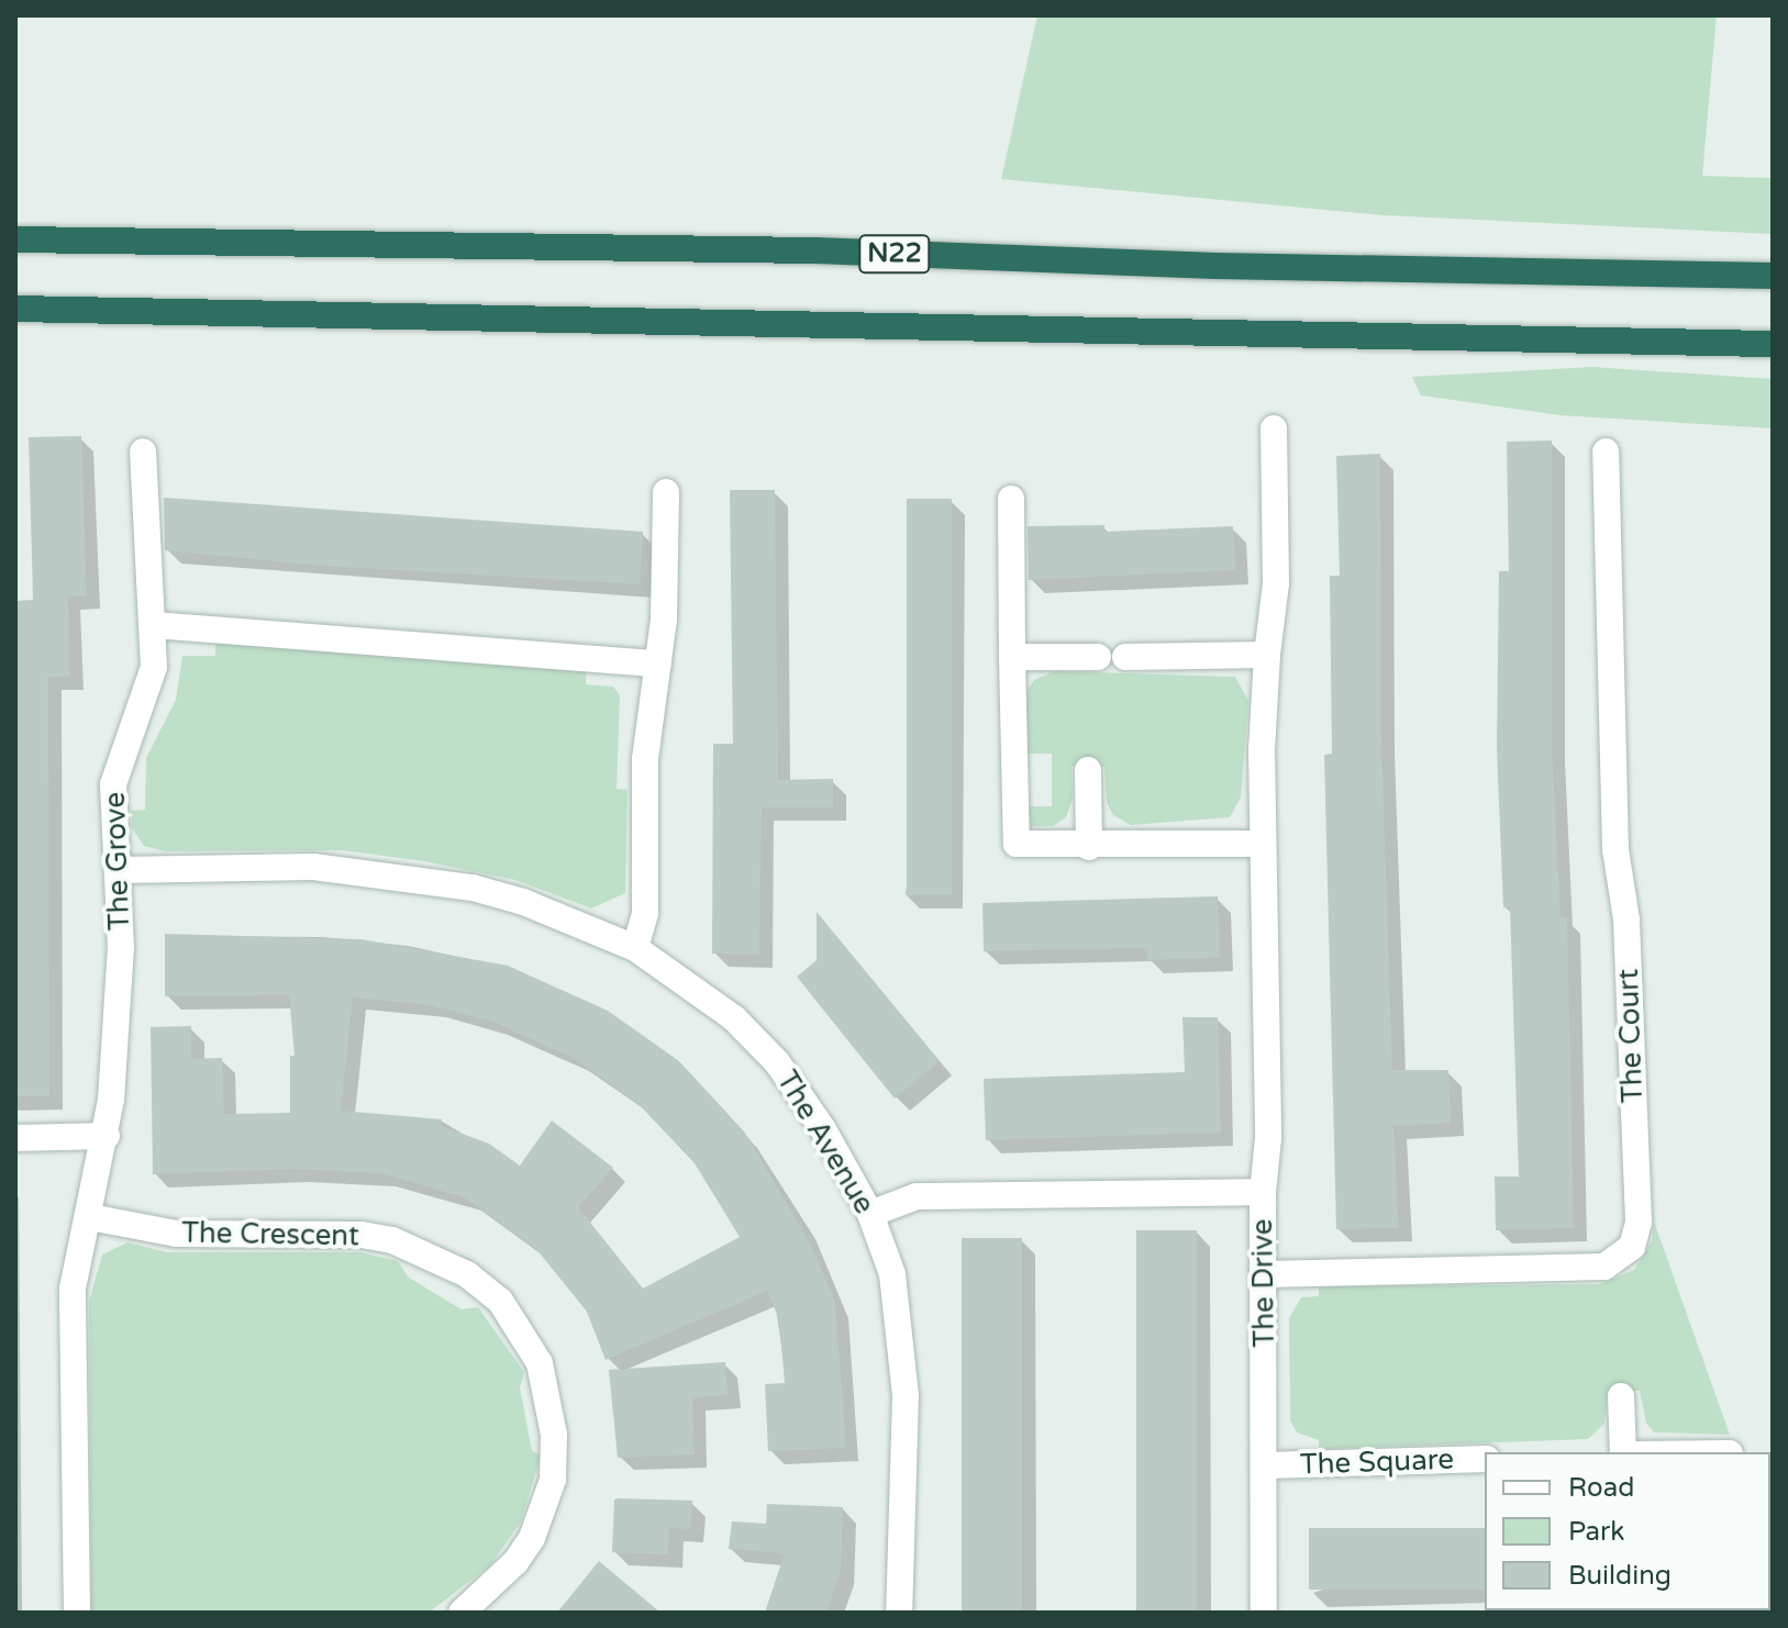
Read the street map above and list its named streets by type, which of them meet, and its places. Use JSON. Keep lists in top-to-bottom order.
{
  "streets": {
    "highway": ["N22"],
    "street": [
      "The Grove",
      "The Court",
      "The Avenue",
      "The Crescent",
      "The Drive",
      "The Square"
    ]
  },
  "crossings": [
    ["The Grove", "The Avenue"],
    ["The Court", "The Drive"],
    ["The Avenue", "The Drive"],
    ["The Drive", "The Square"]
  ],
  "legend": ["Road", "Park", "Building"]
}
